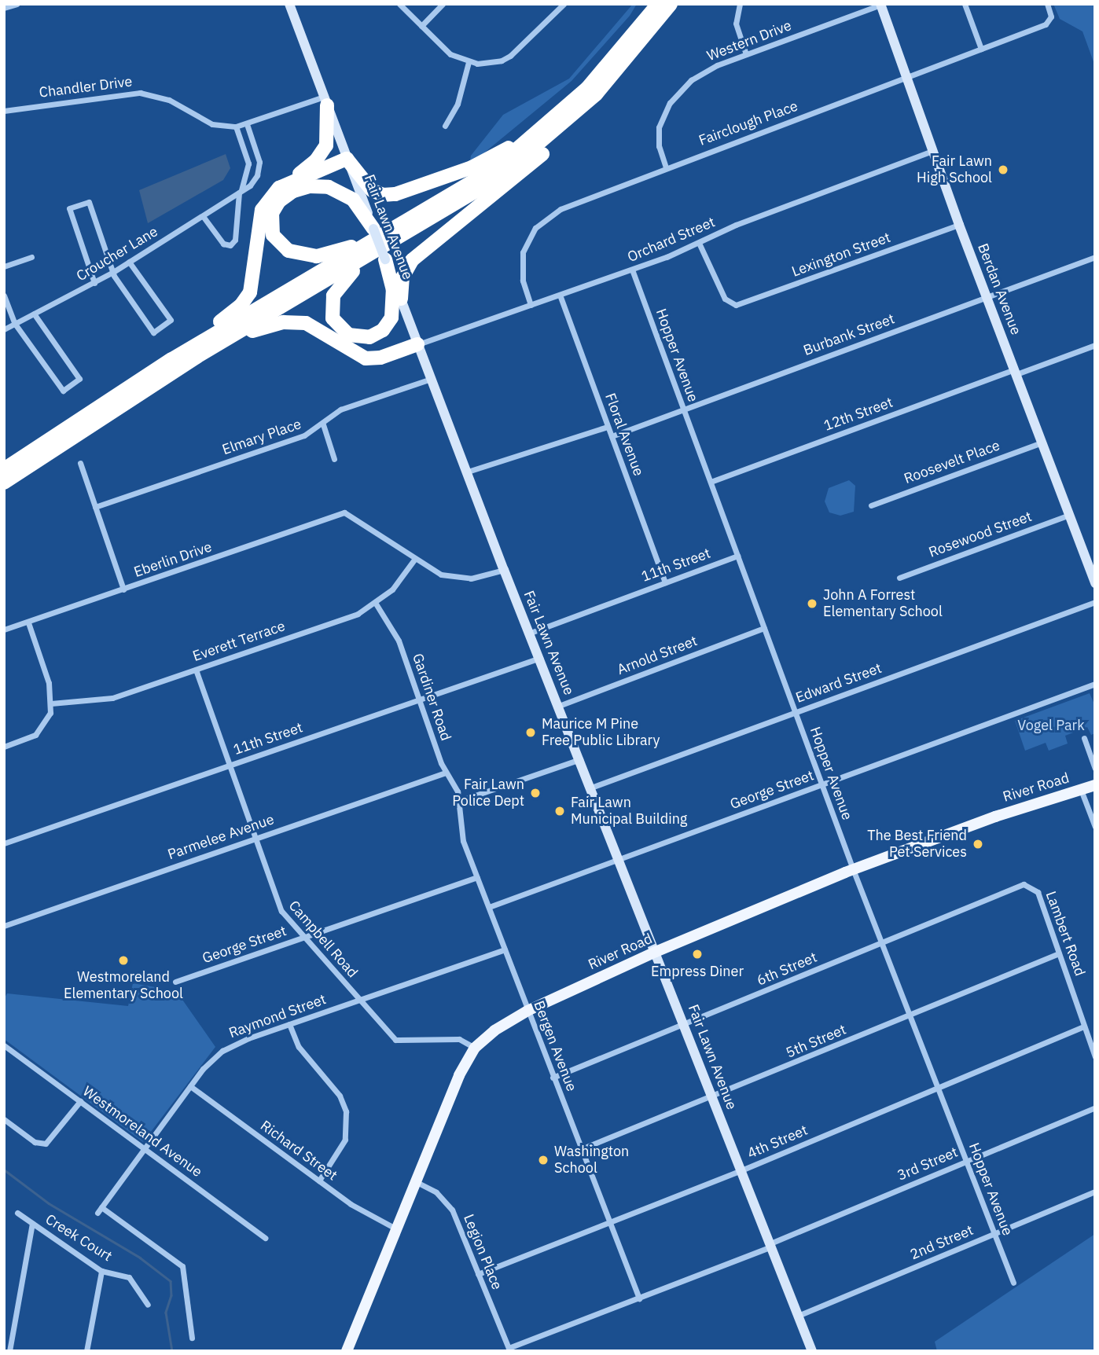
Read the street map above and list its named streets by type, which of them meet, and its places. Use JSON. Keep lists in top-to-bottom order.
{
  "streets": {
    "main road": ["Fair Lawn Avenue", "Berdan Avenue", "River Road"],
    "street": [
      "Western Drive",
      "Chandler Drive",
      "Fairclough Place",
      "Orchard Street",
      "Croucher Lane",
      "Lexington Street",
      "Burbank Street",
      "Hopper Avenue",
      "12th Street",
      "Floral Avenue",
      "Elmary Place",
      "Roosevelt Place",
      "Rosewood Street",
      "Eberlin Drive",
      "11th Street",
      "Everett Terrace",
      "Arnold Street",
      "Edward Street",
      "Gardiner Road",
      "George Street",
      "Parmelee Avenue",
      "Lambert Road",
      "Campbell Road",
      "6th Street",
      "Raymond Street",
      "5th Street",
      "Bergen Avenue",
      "Westmoreland Avenue",
      "4th Street",
      "Richard Street",
      "3rd Street",
      "Creek Court",
      "2nd Street",
      "Legion Place"
    ]
  },
  "crossings": [
    ["Western Drive", "Fairclough Place"],
    ["Western Drive", "Berdan Avenue"],
    ["Chandler Drive", "Fair Lawn Avenue"],
    ["Chandler Drive", "Croucher Lane"],
    ["Fairclough Place", "Orchard Street"],
    ["Fairclough Place", "Berdan Avenue"],
    ["Fair Lawn Avenue", "Orchard Street"],
    ["Fair Lawn Avenue", "Elmary Place"],
    ["Fair Lawn Avenue", "11th Street"],
    ["Fair Lawn Avenue", "Arnold Street"],
    ["Fair Lawn Avenue", "Edward Street"],
    ["Fair Lawn Avenue", "River Road"],
    ["Fair Lawn Avenue", "George Street"],
    ["Fair Lawn Avenue", "6th Street"],
    ["Fair Lawn Avenue", "5th Street"],
    ["Fair Lawn Avenue", "4th Street"],
    ["Fair Lawn Avenue", "3rd Street"],
    ["Fair Lawn Avenue", "2nd Street"],
    ["Orchard Street", "Lexington Street"],
    ["Orchard Street", "Berdan Avenue"],
    ["Orchard Street", "Hopper Avenue"],
    ["Orchard Street", "Floral Avenue"],
    ["Lexington Street", "Berdan Avenue"],
    ["Berdan Avenue", "Burbank Street"],
    ["Berdan Avenue", "12th Street"],
    ["Berdan Avenue", "Roosevelt Place"],
    ["Berdan Avenue", "Rosewood Street"],
    ["Burbank Street", "Hopper Avenue"],
    ["Burbank Street", "Floral Avenue"],
    ["Hopper Avenue", "12th Street"],
    ["Hopper Avenue", "11th Street"],
    ["Hopper Avenue", "Arnold Street"],
    ["Hopper Avenue", "Edward Street"],
    ["Hopper Avenue", "River Road"],
    ["Hopper Avenue", "George Street"],
    ["Hopper Avenue", "6th Street"],
    ["Hopper Avenue", "5th Street"],
    ["Hopper Avenue", "4th Street"],
    ["Hopper Avenue", "3rd Street"],
    ["Hopper Avenue", "2nd Street"],
    ["Floral Avenue", "11th Street"],
    ["Eberlin Drive", "Everett Terrace"],
    ["11th Street", "Gardiner Road"],
    ["11th Street", "Campbell Road"],
    ["Everett Terrace", "Gardiner Road"],
    ["Everett Terrace", "Campbell Road"],
    ["Gardiner Road", "Parmelee Avenue"],
    ["Gardiner Road", "Bergen Avenue"],
    ["River Road", "Campbell Road"],
    ["River Road", "Bergen Avenue"],
    ["River Road", "Richard Street"],
    ["River Road", "Legion Place"],
    ["George Street", "Campbell Road"],
    ["George Street", "Bergen Avenue"],
    ["Parmelee Avenue", "Campbell Road"],
    ["Lambert Road", "6th Street"],
    ["Lambert Road", "5th Street"],
    ["Lambert Road", "4th Street"],
    ["Campbell Road", "Raymond Street"],
    ["6th Street", "Bergen Avenue"],
    ["Raymond Street", "Bergen Avenue"],
    ["Raymond Street", "Westmoreland Avenue"],
    ["Raymond Street", "Richard Street"],
    ["5th Street", "Bergen Avenue"],
    ["Bergen Avenue", "4th Street"],
    ["Bergen Avenue", "3rd Street"],
    ["4th Street", "Legion Place"],
    ["3rd Street", "Legion Place"]
  ],
  "parks": ["Vogel Park"],
  "places": [
    "Fair Lawn High School",
    "John A Forrest Elementary School",
    "Maurice M Pine Free Public Library",
    "Fair Lawn Police Dept",
    "Fair Lawn Municipal Building",
    "The Best Friend Pet Services",
    "Empress Diner",
    "Westmoreland Elementary School",
    "Washington School"
  ]
}
